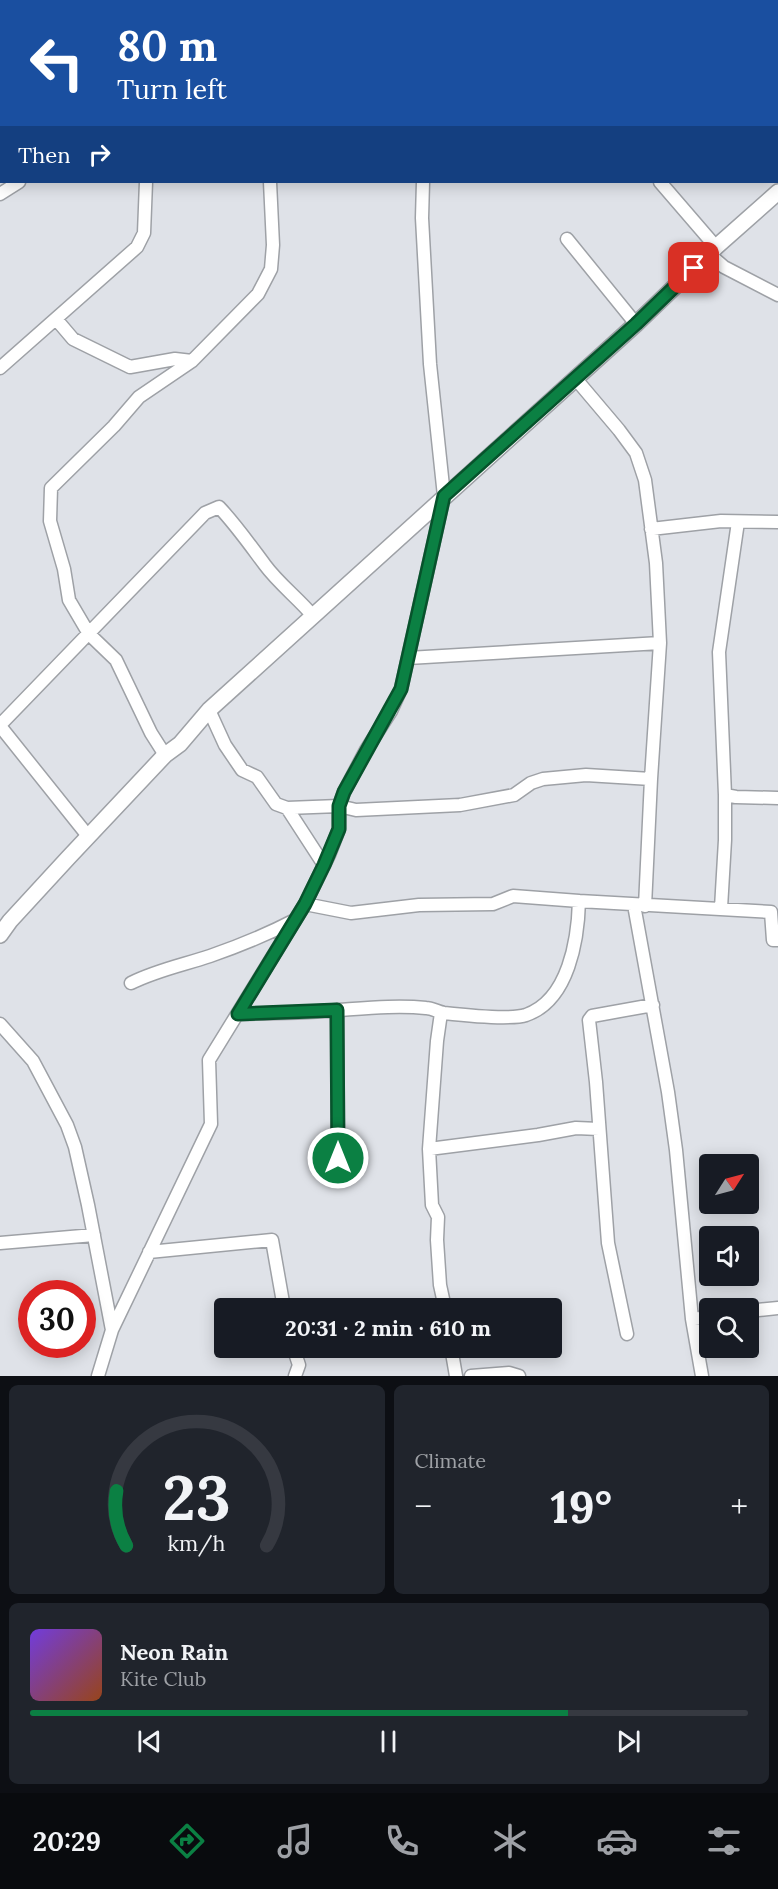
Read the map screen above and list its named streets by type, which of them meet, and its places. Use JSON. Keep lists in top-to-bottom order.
{
  "north": "top right",
  "page": {
    "turn": ["80 m", "Turn left"],
    "then": "Then",
    "limit": "30",
    "trip": "20:31 · 2 min · 610 m",
    "tile": "Climate",
    "heat": ["−", "19°", "+"],
    "song": ["Neon Rain", "Kite Club"],
    "tabs": "20:29",
    "gauge": ["23", "km/h"]
  }
}
